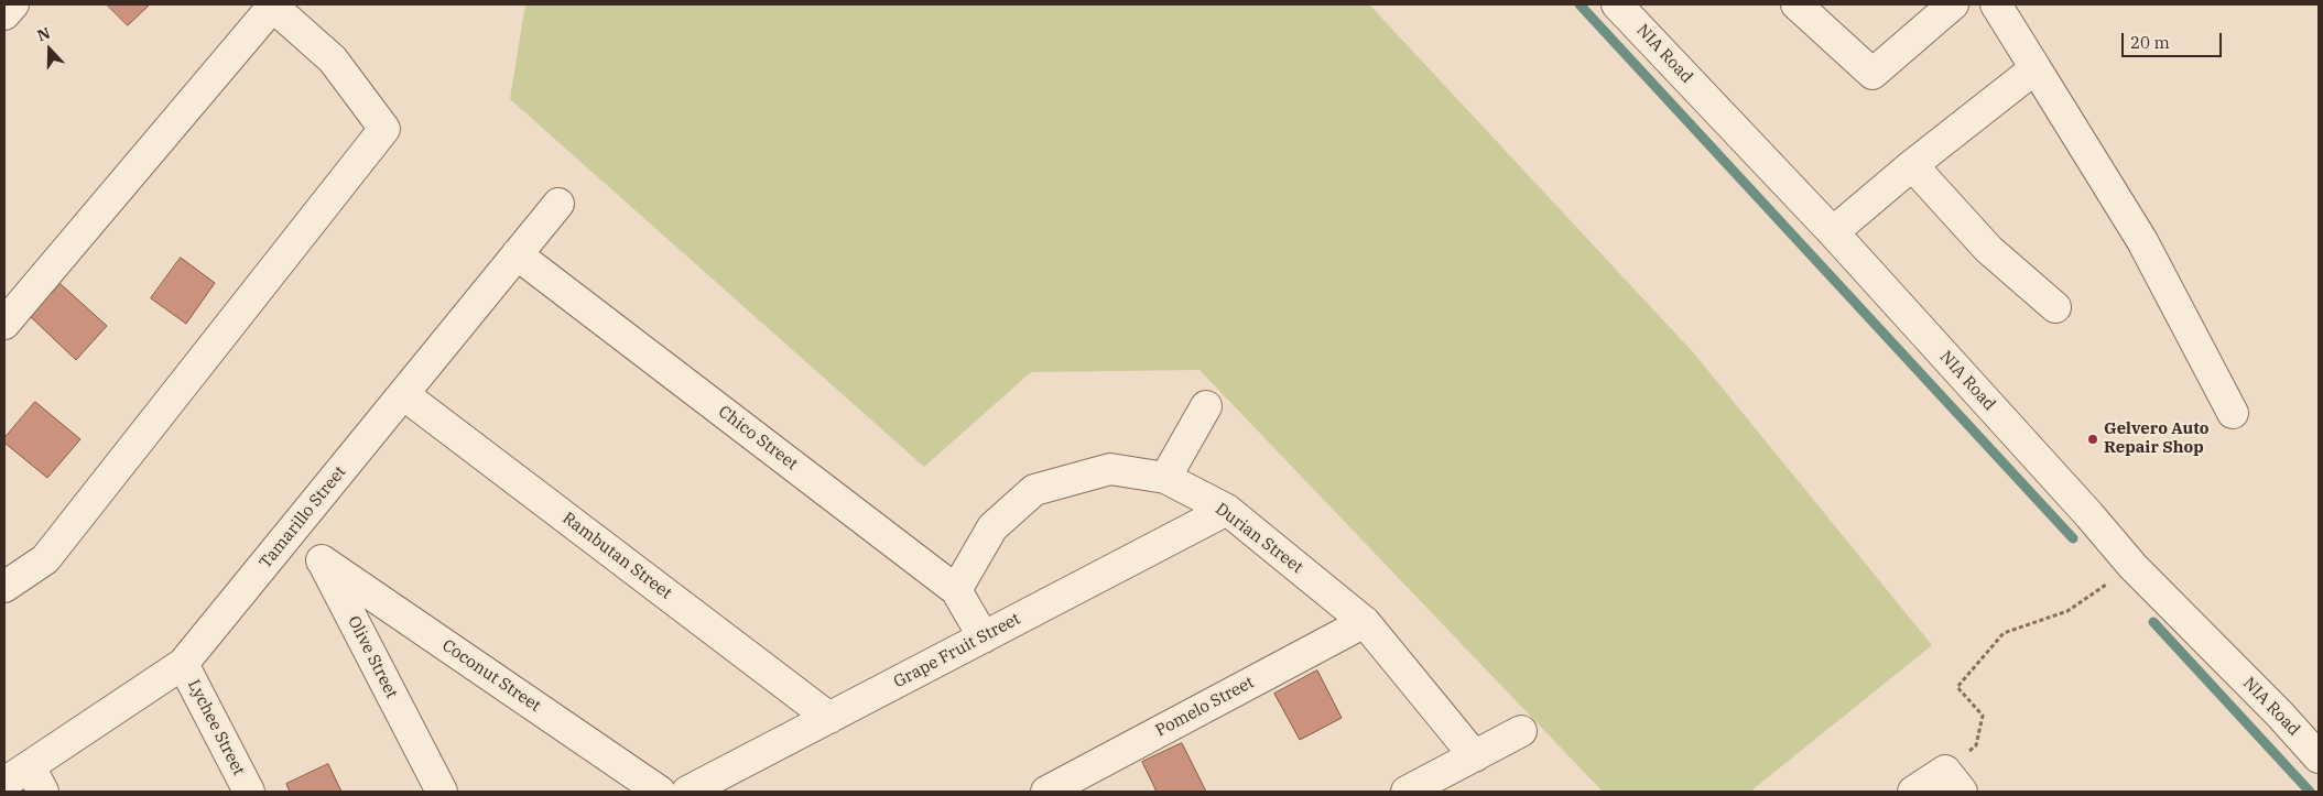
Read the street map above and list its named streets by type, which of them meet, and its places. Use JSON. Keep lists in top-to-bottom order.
{
  "streets": {
    "street": [
      "NIA Road",
      "Chico Street",
      "Tamarillo Street",
      "Durian Street",
      "Rambutan Street",
      "Grape Fruit Street",
      "Olive Street",
      "Coconut Street",
      "Pomelo Street",
      "Lychee Street"
    ]
  },
  "crossings": [
    ["Chico Street", "Tamarillo Street"],
    ["Chico Street", "Durian Street"],
    ["Chico Street", "Grape Fruit Street"],
    ["Tamarillo Street", "Rambutan Street"],
    ["Tamarillo Street", "Olive Street"],
    ["Tamarillo Street", "Lychee Street"],
    ["Durian Street", "Grape Fruit Street"],
    ["Durian Street", "Pomelo Street"],
    ["Rambutan Street", "Grape Fruit Street"],
    ["Olive Street", "Coconut Street"]
  ],
  "places": ["Gelvero Auto Repair Shop"],
  "scale_bar": "20 m",
  "north": "top"
}
